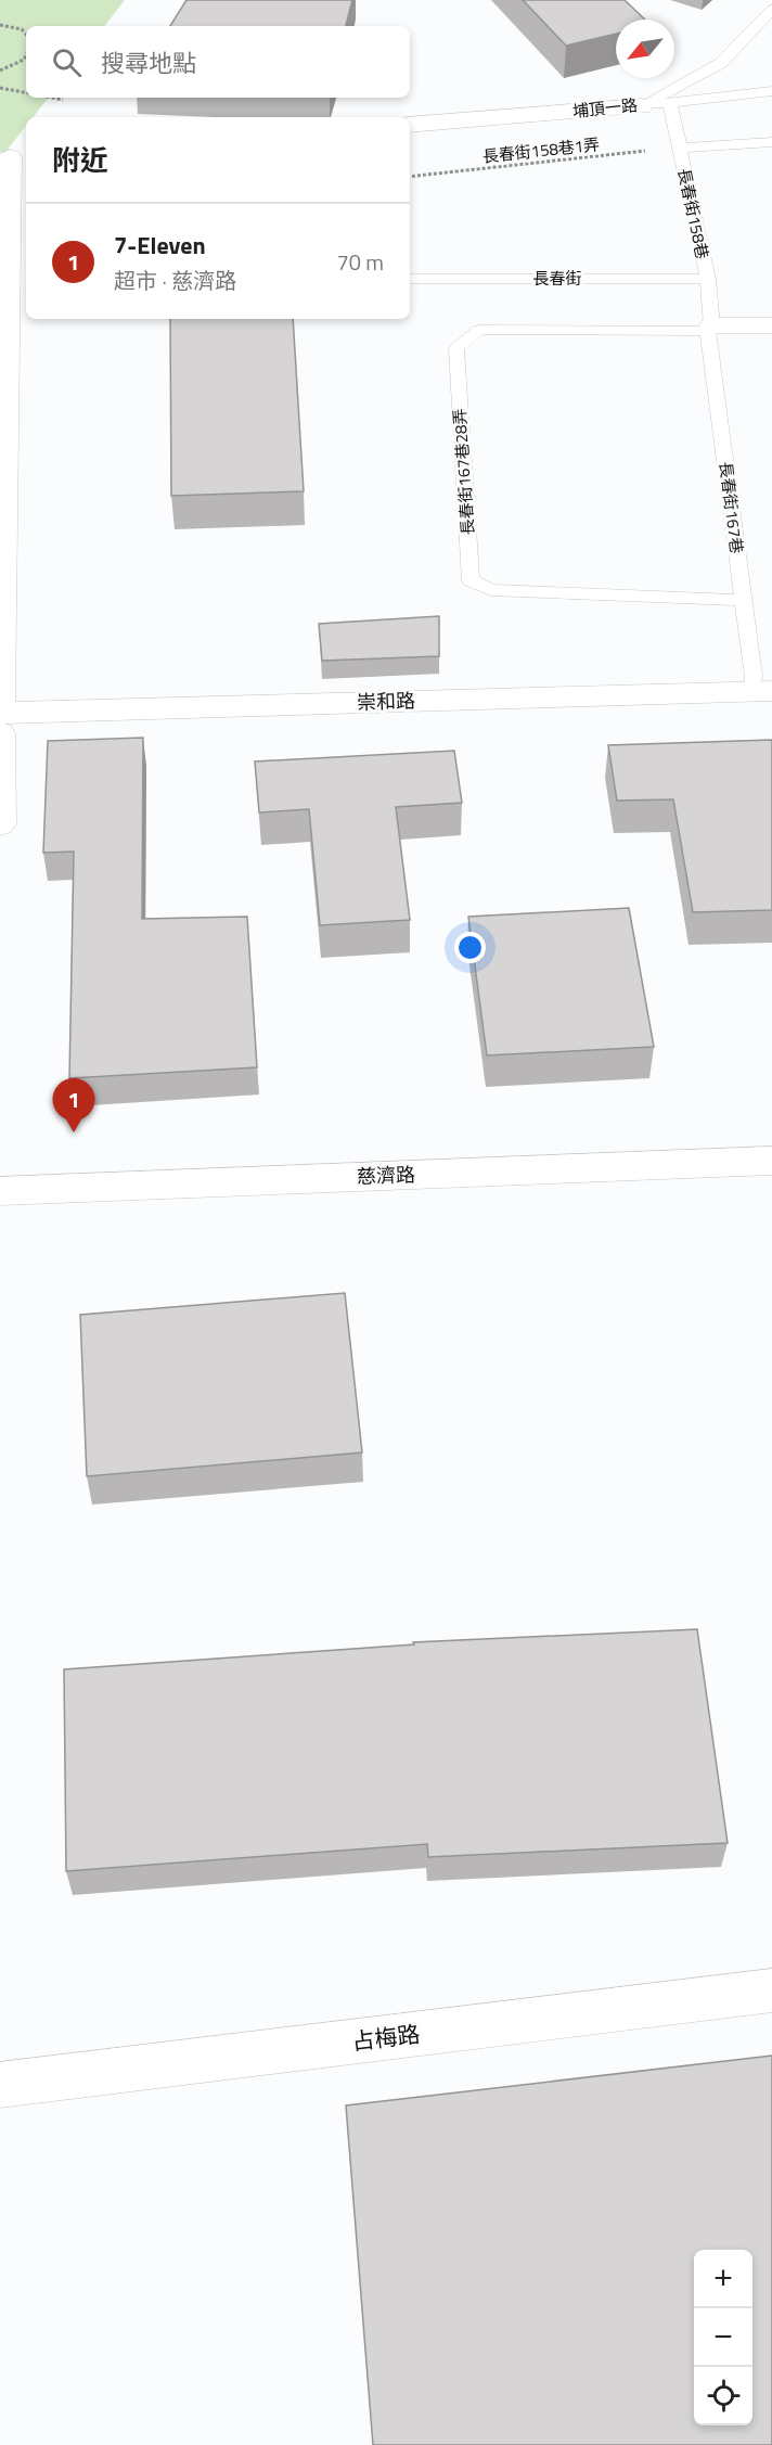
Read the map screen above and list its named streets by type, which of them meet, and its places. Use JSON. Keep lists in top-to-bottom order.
{
  "streets": {
    "street": [
      "埔頂一路",
      "崇和路",
      "慈濟路",
      "占梅路"
    ],
    "lane": [
      "長春街158巷",
      "長春街",
      "長春街167巷28弄",
      "長春街167巷"
    ],
    "path": ["長春街158巷1弄"]
  },
  "crossings": [
    ["長春街158巷1弄", "長春街158巷"],
    ["長春街158巷", "長春街"],
    ["長春街158巷", "長春街167巷28弄"],
    ["長春街158巷", "長春街167巷"],
    ["長春街167巷28弄", "長春街167巷"],
    ["長春街167巷", "崇和路"]
  ],
  "north": "bottom left",
  "page": {
    "search": "搜尋地點",
    "heading": "附近",
    "list": [
      {
        "mark": "1",
        "name": "7-Eleven",
        "note": "超市 · 慈濟路",
        "value": "70 m"
      }
    ],
    "pins": "1",
    "map_buttons": ["+", "−"]
  }
}
